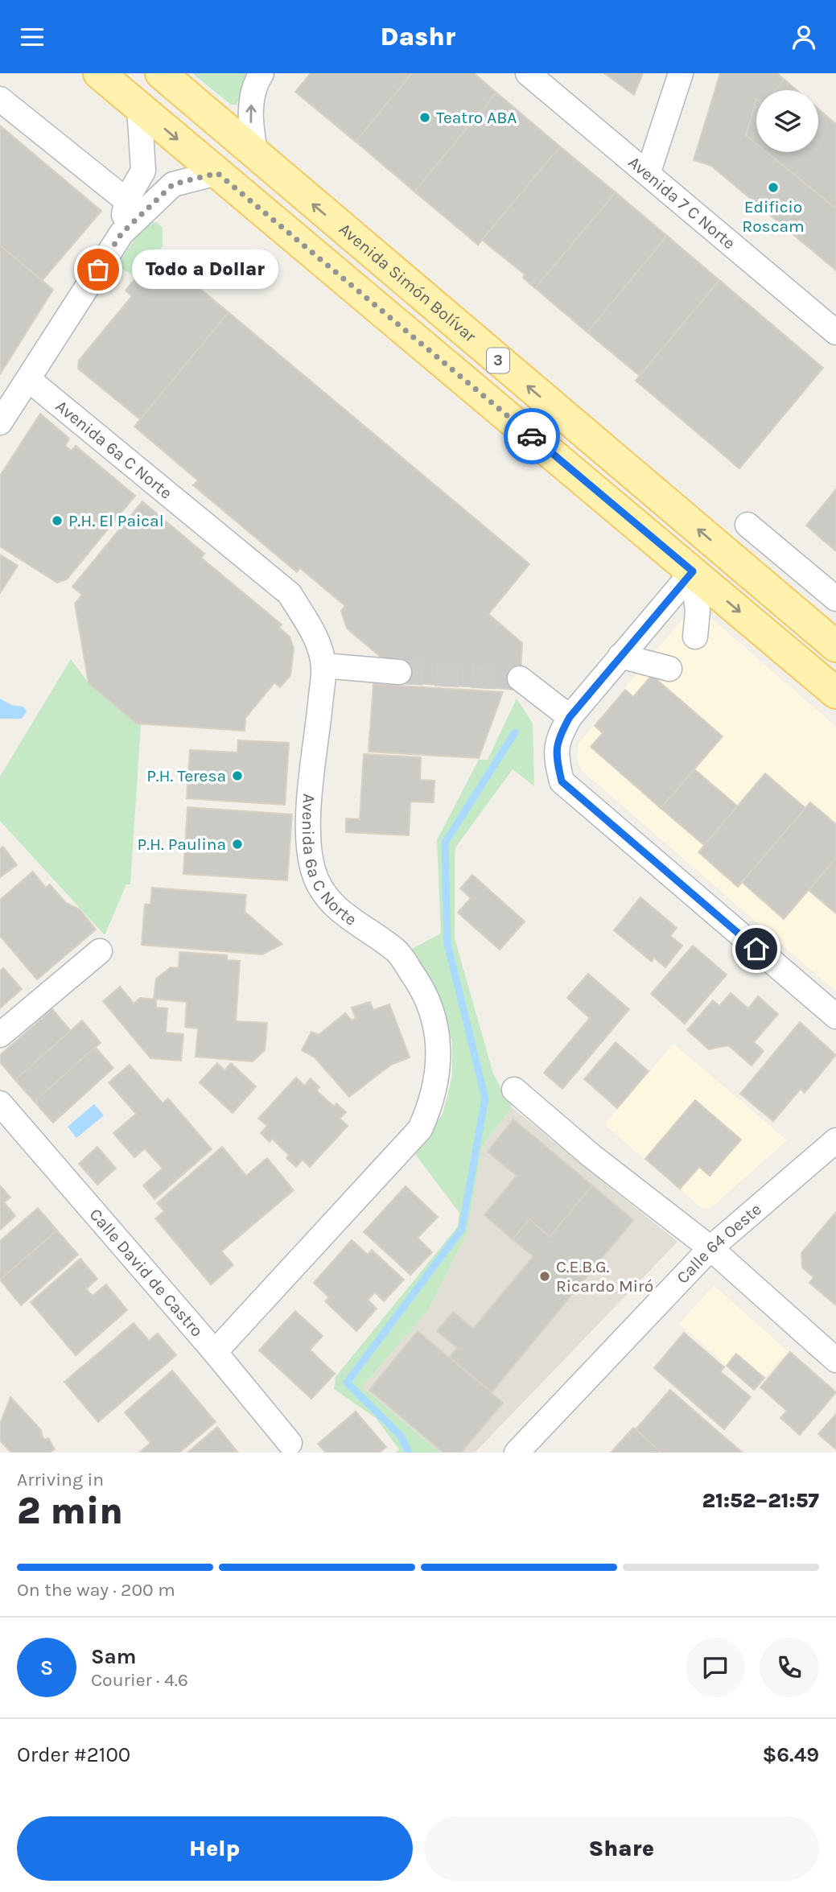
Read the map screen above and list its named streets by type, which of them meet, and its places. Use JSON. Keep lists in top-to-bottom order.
{
  "streets": {
    "main road": ["Avenida Simón Bolívar", "3"],
    "street": [
      "Avenida 7 C Norte",
      "Avenida 6a C Norte",
      "Calle 64 Oeste",
      "Calle David de Castro"
    ]
  },
  "crossings": [
    ["Avenida 6a C Norte", "Calle David de Castro"]
  ],
  "places": [
    "Teatro ABA",
    "Edificio Roscam",
    "Todo a Dollar",
    "P.H. El Paical",
    "P.H. Teresa",
    "P.H. Paulina",
    "C.E.B.G. Ricardo Miró"
  ],
  "page": {
    "header": "Dashr",
    "bubble": "Todo a Dollar",
    "heading": ["2 min", "Arriving in", "21:52–21:57"],
    "panel": [
      "Sam",
      "Courier · 4.6",
      "Order #2100",
      "$6.49"
    ],
    "bar": "On the way · 200 m",
    "round": "S",
    "buttons": ["Help", "Share"]
  }
}
